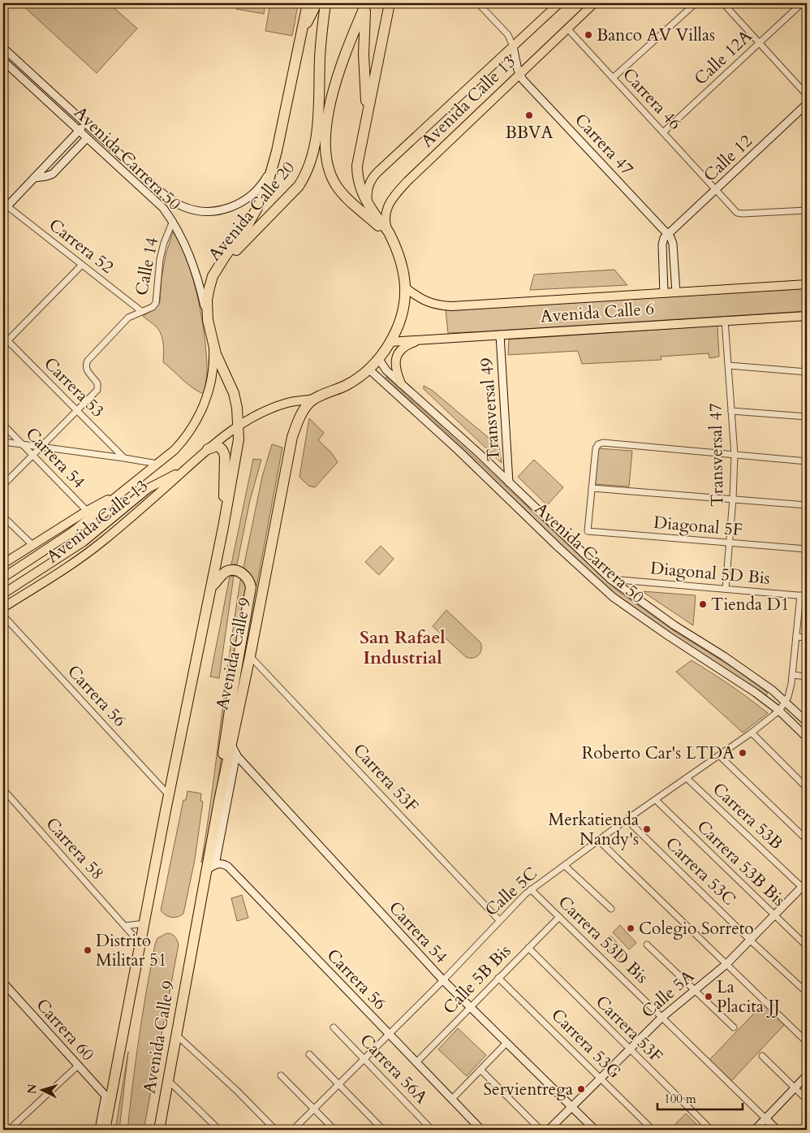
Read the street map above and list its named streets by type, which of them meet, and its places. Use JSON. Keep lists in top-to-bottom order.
{
  "streets": {
    "highway": ["Avenida Calle 20", "Avenida Calle 9"],
    "main road": ["Avenida Calle 13", "Avenida Calle 6"],
    "street": [
      "Calle 12A",
      "Carrera 46",
      "Carrera 47",
      "Avenida Carrera 50",
      "Calle 12",
      "Carrera 52",
      "Calle 14",
      "Carrera 53",
      "Transversal 49",
      "Transversal 47",
      "Carrera 54",
      "Diagonal 5F",
      "Diagonal 5D Bis",
      "Carrera 56",
      "Carrera 53F",
      "Carrera 53B",
      "Carrera 58",
      "Carrera 53B Bis",
      "Carrera 53C",
      "Calle 5C",
      "Carrera 53D Bis",
      "Calle 5B Bis",
      "Calle 5A",
      "Carrera 60",
      "Carrera 53G",
      "Carrera 56A"
    ]
  },
  "crossings": [
    ["Calle 12A", "Carrera 46"],
    ["Carrera 46", "Avenida Calle 13"],
    ["Carrera 46", "Calle 12"],
    ["Avenida Calle 13", "Carrera 47"],
    ["Avenida Calle 13", "Avenida Calle 20"],
    ["Avenida Calle 13", "Carrera 54"],
    ["Avenida Calle 13", "Avenida Calle 9"],
    ["Carrera 47", "Calle 12"],
    ["Carrera 47", "Avenida Calle 6"],
    ["Avenida Carrera 50", "Avenida Calle 20"],
    ["Avenida Carrera 50", "Calle 14"],
    ["Avenida Carrera 50", "Transversal 49"],
    ["Avenida Carrera 50", "Diagonal 5D Bis"],
    ["Avenida Carrera 50", "Avenida Calle 9"],
    ["Avenida Carrera 50", "Calle 5C"],
    ["Avenida Calle 20", "Avenida Calle 9"],
    ["Carrera 52", "Calle 14"],
    ["Calle 14", "Carrera 53"],
    ["Calle 14", "Carrera 54"],
    ["Avenida Calle 6", "Transversal 49"],
    ["Avenida Calle 6", "Transversal 47"],
    ["Avenida Calle 6", "Avenida Calle 9"],
    ["Transversal 47", "Diagonal 5F"],
    ["Transversal 47", "Diagonal 5D Bis"],
    ["Carrera 54", "Avenida Calle 9"],
    ["Carrera 54", "Calle 5C"],
    ["Carrera 54", "Calle 5B Bis"],
    ["Carrera 54", "Calle 5A"],
    ["Diagonal 5D Bis", "Calle 5C"],
    ["Avenida Calle 9", "Carrera 56"],
    ["Avenida Calle 9", "Carrera 53F"],
    ["Avenida Calle 9", "Carrera 58"],
    ["Carrera 56", "Calle 5C"],
    ["Carrera 56", "Calle 5B Bis"],
    ["Carrera 53F", "Calle 5C"],
    ["Carrera 53F", "Calle 5B Bis"],
    ["Carrera 53F", "Calle 5A"],
    ["Carrera 53B", "Calle 5C"],
    ["Carrera 53B", "Calle 5A"],
    ["Carrera 53B Bis", "Calle 5C"],
    ["Carrera 53B Bis", "Calle 5A"],
    ["Carrera 53C", "Calle 5C"],
    ["Carrera 53C", "Calle 5A"],
    ["Calle 5C", "Carrera 53D Bis"],
    ["Calle 5C", "Carrera 56A"],
    ["Carrera 53D Bis", "Calle 5B Bis"],
    ["Carrera 53D Bis", "Calle 5A"],
    ["Calle 5B Bis", "Carrera 53G"],
    ["Calle 5A", "Carrera 53G"]
  ],
  "districts": ["San Rafael Industrial"],
  "places": [
    "Banco AV Villas",
    "BBVA",
    "Tienda D1",
    "Roberto Car's LTDA",
    "Merkatienda Nandy's",
    "Colegio Sorreto",
    "Distrito Militar 51",
    "La Placita JJ",
    "Servientrega"
  ],
  "scale_bar": "100 m",
  "north": "left"
}
